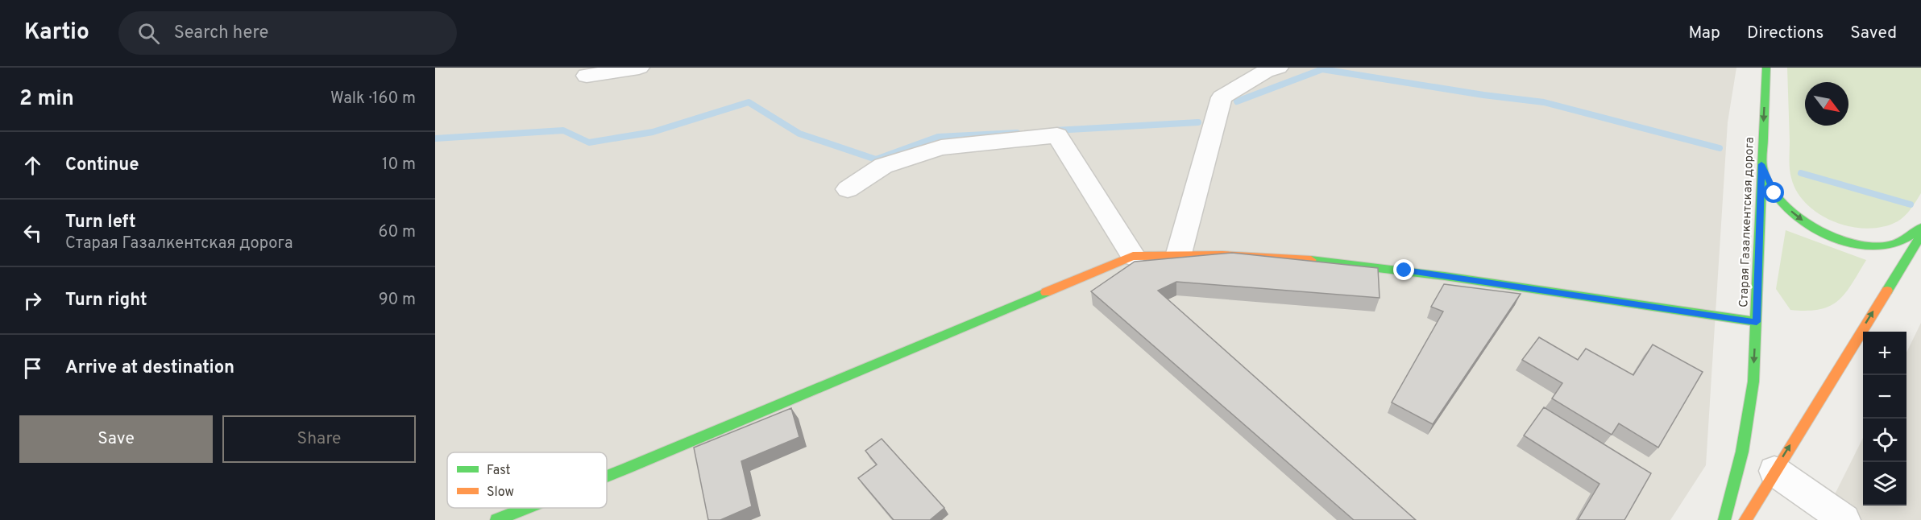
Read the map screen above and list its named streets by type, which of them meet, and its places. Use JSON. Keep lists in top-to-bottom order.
{
  "streets": {
    "main road": ["Старая Газалкентская дорога"]
  },
  "legend": ["Fast", "Slow"],
  "north": "bottom right",
  "page": {
    "header": "Kartio",
    "search": "Search here",
    "nav": ["Map", "Directions", "Saved"],
    "heading": ["2 min", "Walk · 160 m"],
    "list": [
      ["Continue", "10 m"],
      ["Turn left", "Старая Газалкентская дорога", "60 m"],
      ["Turn right", "90 m"],
      "Arrive at destination"
    ],
    "map_buttons": ["+", "−"],
    "buttons": ["Save", "Share"]
  }
}
